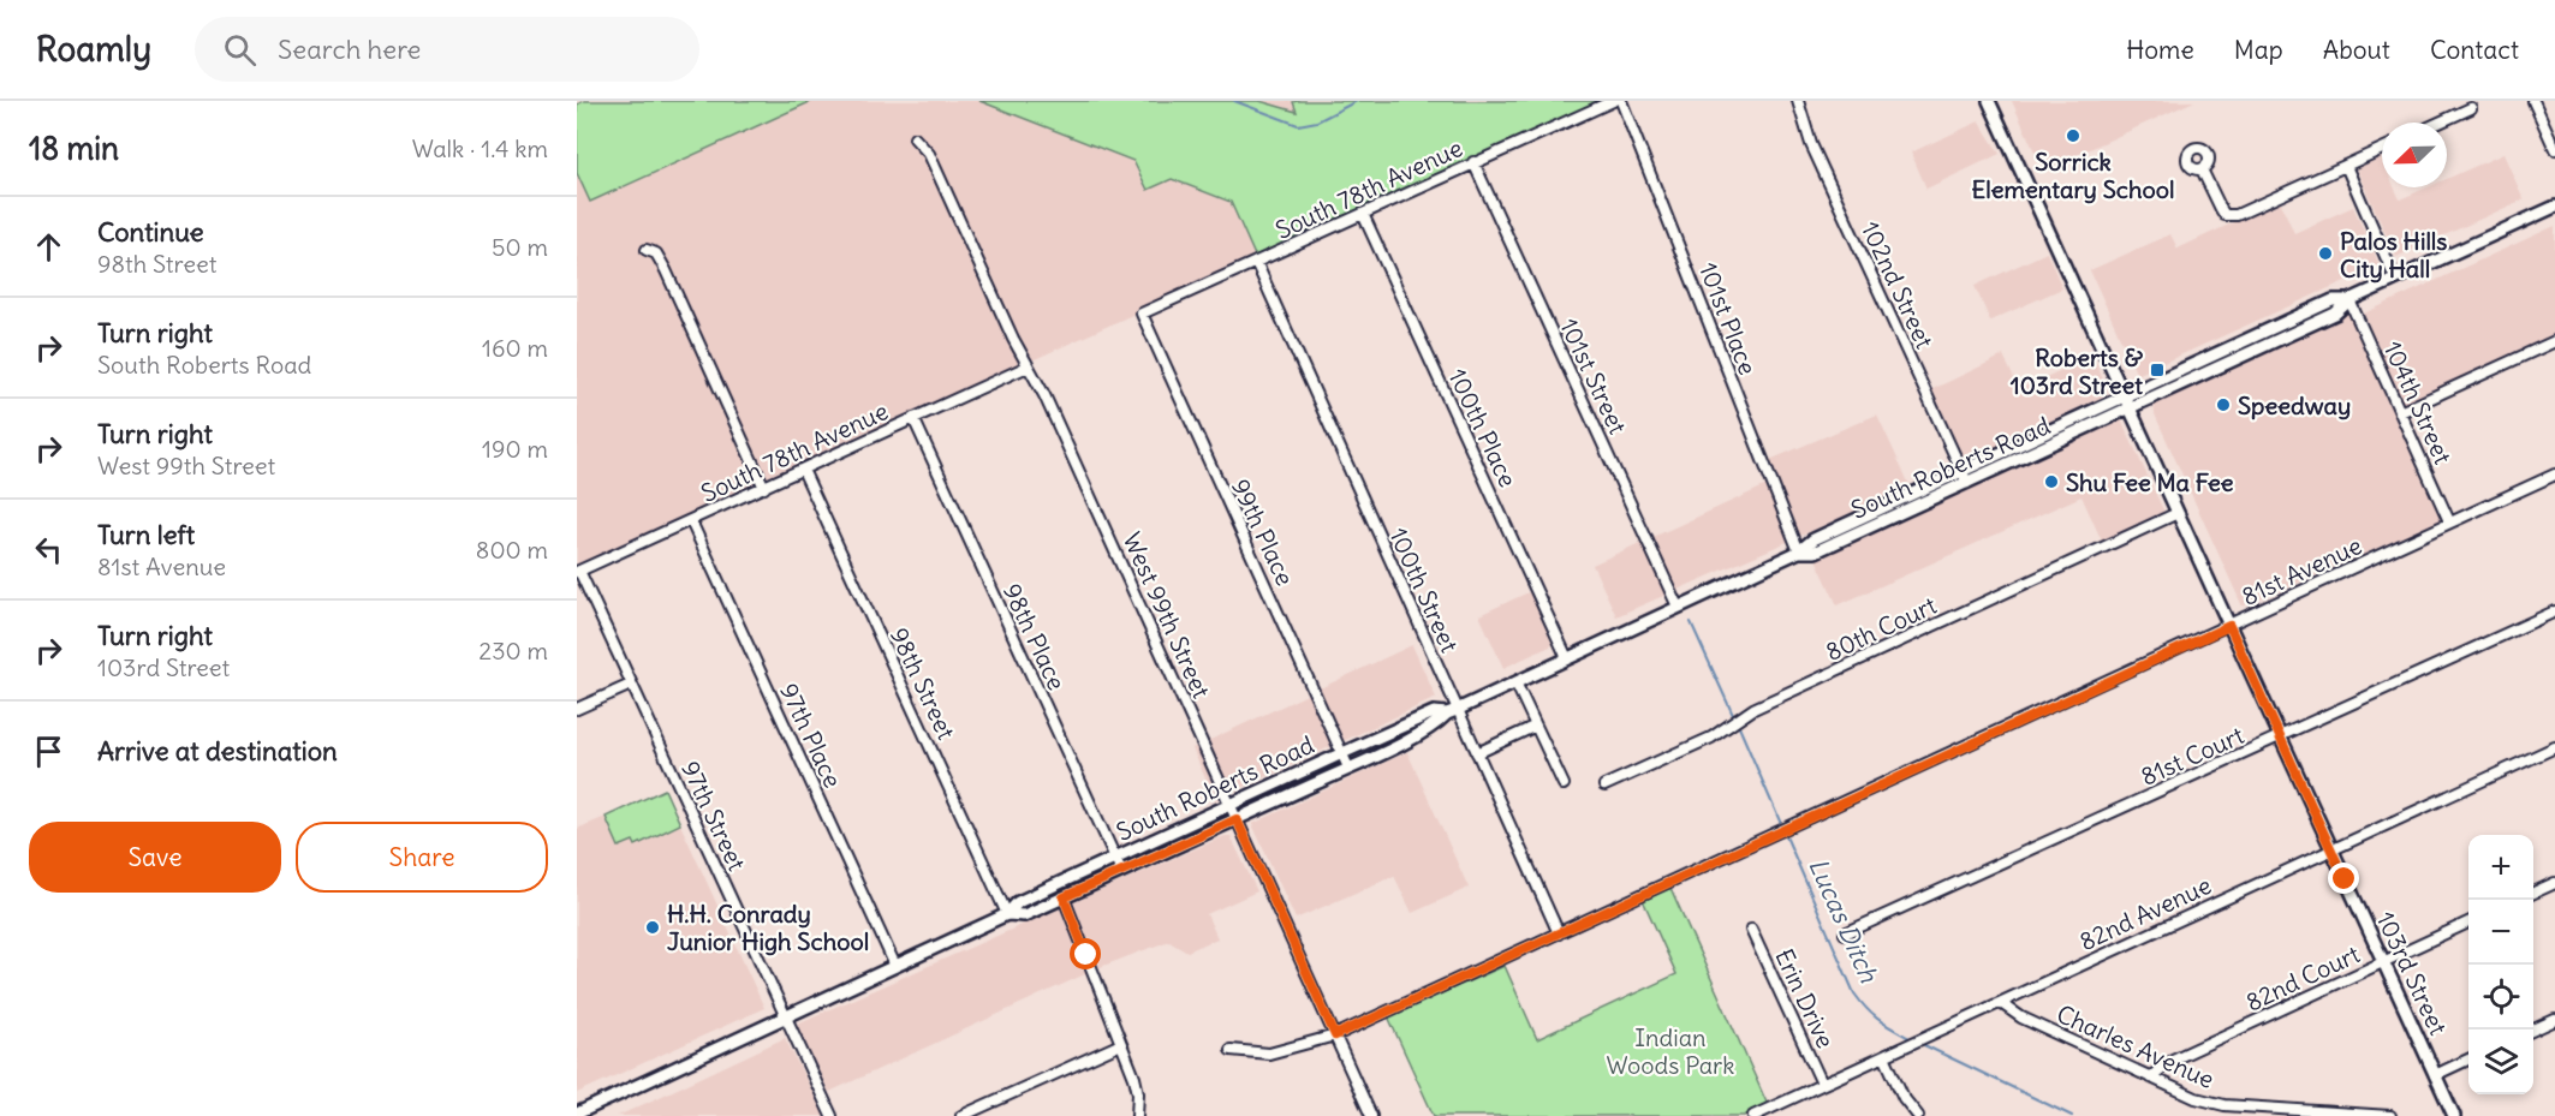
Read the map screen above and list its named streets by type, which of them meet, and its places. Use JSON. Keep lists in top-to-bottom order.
{
  "streets": {
    "street": [
      "South 78th Avenue",
      "102nd Street",
      "101st Place",
      "101st Street",
      "104th Street",
      "100th Place",
      "South Roberts Road",
      "99th Place",
      "81st Avenue",
      "100th Street",
      "West 99th Street",
      "80th Court",
      "98th Place",
      "98th Street",
      "97th Place",
      "81st Court",
      "97th Street",
      "82nd Avenue",
      "103rd Street",
      "82nd Court",
      "Erin Drive",
      "Charles Avenue"
    ]
  },
  "crossings": [
    ["South 78th Avenue", "101st Street"],
    ["South 78th Avenue", "100th Place"],
    ["South 78th Avenue", "99th Place"],
    ["South 78th Avenue", "100th Street"],
    ["South 78th Avenue", "West 99th Street"],
    ["South 78th Avenue", "98th Place"],
    ["South 78th Avenue", "98th Street"],
    ["South 78th Avenue", "97th Place"],
    ["South 78th Avenue", "97th Street"],
    ["102nd Street", "South Roberts Road"],
    ["101st Place", "South Roberts Road"],
    ["101st Street", "South Roberts Road"],
    ["104th Street", "South Roberts Road"],
    ["104th Street", "81st Avenue"],
    ["100th Place", "South Roberts Road"],
    ["South Roberts Road", "99th Place"],
    ["South Roberts Road", "100th Street"],
    ["South Roberts Road", "West 99th Street"],
    ["South Roberts Road", "98th Place"],
    ["South Roberts Road", "98th Street"],
    ["South Roberts Road", "97th Place"],
    ["South Roberts Road", "97th Street"],
    ["South Roberts Road", "103rd Street"],
    ["81st Avenue", "100th Street"],
    ["81st Avenue", "West 99th Street"],
    ["81st Avenue", "103rd Street"],
    ["80th Court", "103rd Street"],
    ["81st Court", "103rd Street"],
    ["82nd Avenue", "103rd Street"],
    ["82nd Avenue", "Erin Drive"],
    ["82nd Avenue", "Charles Avenue"],
    ["103rd Street", "82nd Court"],
    ["82nd Court", "Charles Avenue"]
  ],
  "water": ["Lucas Ditch"],
  "parks": ["Indian Woods Park"],
  "places": {
    "other": [
      "Sorrick Elementary School",
      "Palos Hills City Hall",
      "Speedway",
      "Shu Fee Ma Fee",
      "H.H. Conrady Junior High School"
    ],
    "transit": ["Roberts & 103rd Street"]
  },
  "north": "bottom left",
  "page": {
    "header": "Roamly",
    "search": "Search here",
    "nav": [
      "Home",
      "Map",
      "About",
      "Contact"
    ],
    "heading": ["18 min", "Walk · 1.4 km"],
    "list": [
      ["Continue", "98th Street", "50 m"],
      ["Turn right", "South Roberts Road", "160 m"],
      ["Turn right", "West 99th Street", "190 m"],
      ["Turn left", "81st Avenue", "800 m"],
      ["Turn right", "103rd Street", "230 m"],
      "Arrive at destination"
    ],
    "buttons": ["Save", "Share"],
    "map_buttons": ["+", "−"]
  }
}
